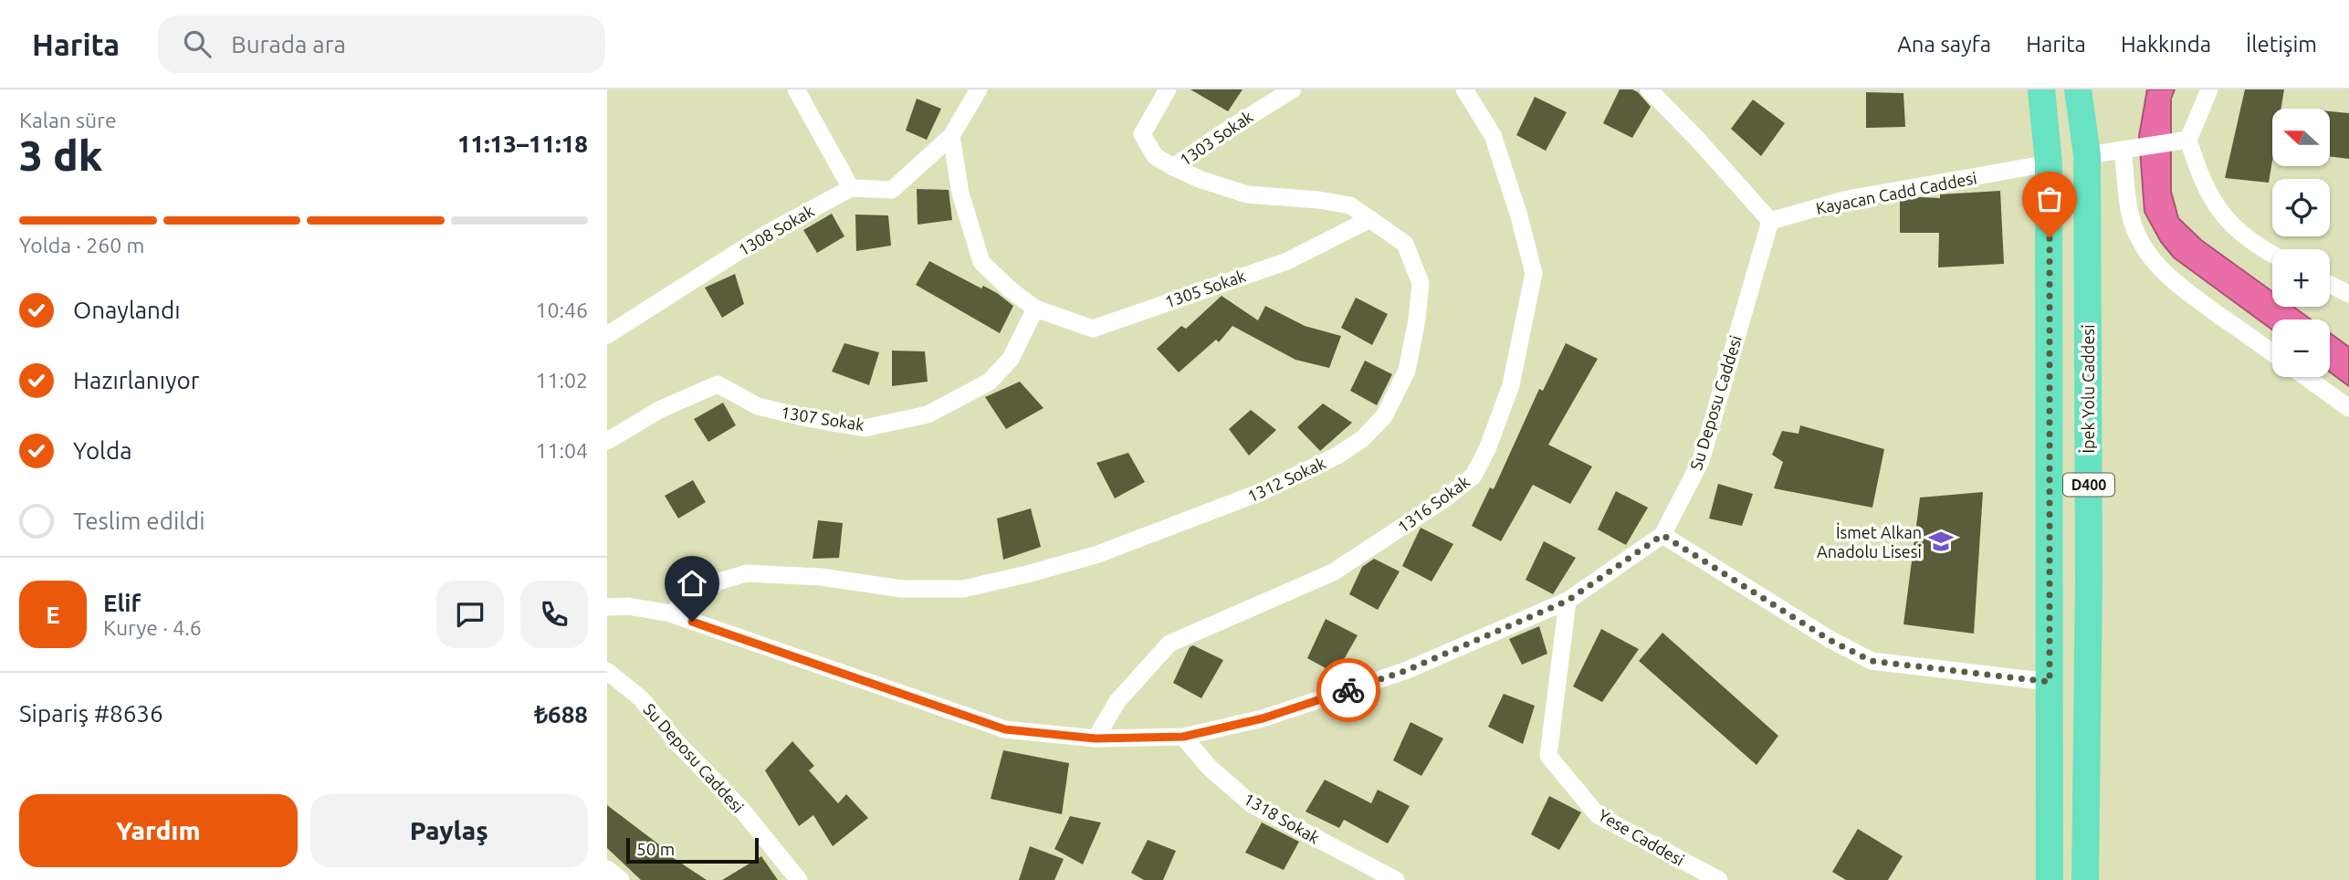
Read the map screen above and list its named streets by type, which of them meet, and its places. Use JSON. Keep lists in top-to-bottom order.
{
  "streets": {
    "highway": ["İpek Yolu Caddesi", "D400"],
    "street": [
      "1303 Sokak",
      "Kayacan Cadd Caddesi",
      "1308 Sokak",
      "1305 Sokak",
      "Su Deposu Caddesi",
      "1307 Sokak",
      "1312 Sokak",
      "1316 Sokak",
      "1318 Sokak",
      "Yese Caddesi"
    ]
  },
  "crossings": [
    ["1303 Sokak", "1312 Sokak"],
    ["Kayacan Cadd Caddesi", "Su Deposu Caddesi"],
    ["Kayacan Cadd Caddesi", "D400"],
    ["1305 Sokak", "1307 Sokak"],
    ["1305 Sokak", "1312 Sokak"],
    ["Su Deposu Caddesi", "1312 Sokak"],
    ["Su Deposu Caddesi", "1316 Sokak"],
    ["Su Deposu Caddesi", "1318 Sokak"],
    ["Su Deposu Caddesi", "Yese Caddesi"]
  ],
  "places": {
    "school or university": ["İsmet Alkan Anadolu Lisesi"]
  },
  "scale_bar": "50 m",
  "north": "left",
  "page": {
    "header": "Harita",
    "search": "Burada ara",
    "nav": [
      "Ana sayfa",
      "Harita",
      "Hakkında",
      "İletişim"
    ],
    "heading": ["3 dk", "Kalan süre", "11:13–11:18"],
    "panel": [
      "Elif",
      "Kurye · 4.6",
      "Sipariş #8636",
      "₺688"
    ],
    "map_buttons": ["+", "−"],
    "bar": "Yolda · 260 m",
    "list": [
      ["Onaylandı", "10:46"],
      ["Hazırlanıyor", "11:02"],
      ["Yolda", "11:04"],
      "Teslim edildi"
    ],
    "round": "E",
    "buttons": ["Yardım", "Paylaş"],
    "scale": "50 m"
  }
}
